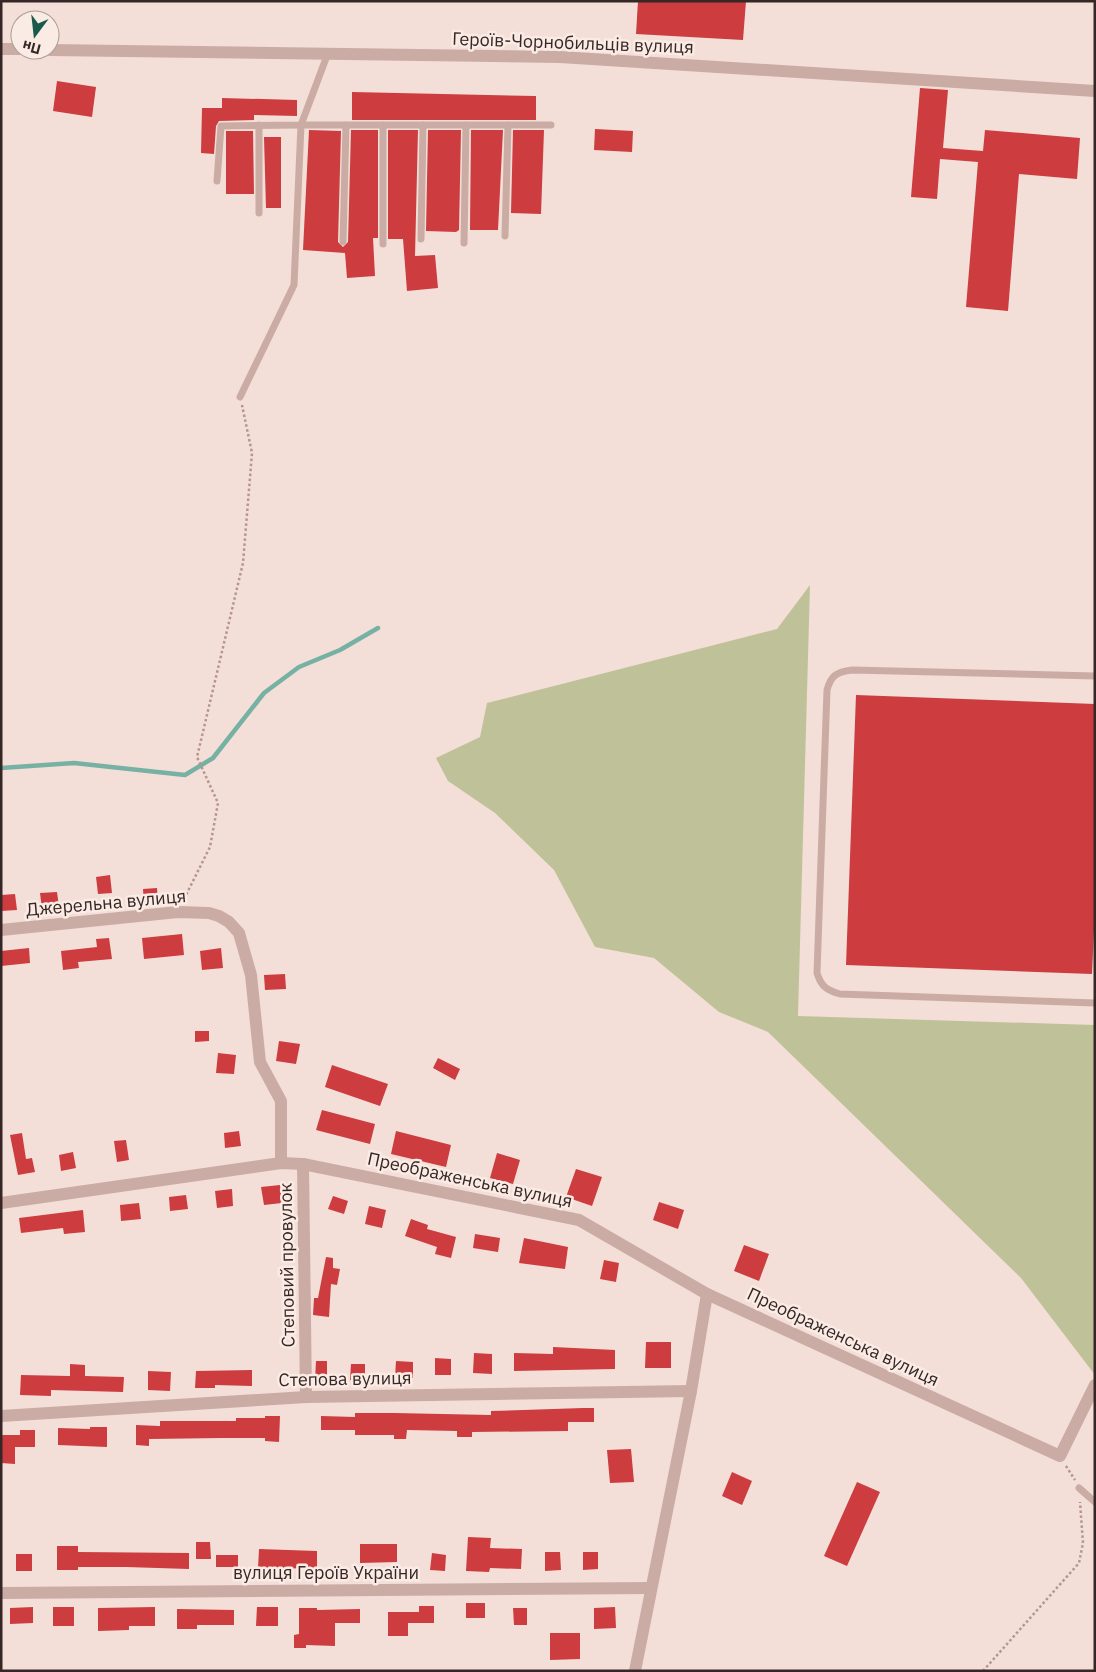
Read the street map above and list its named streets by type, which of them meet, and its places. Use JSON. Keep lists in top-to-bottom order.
{
  "streets": {
    "street": [
      "Героїв-Чорнобильців вулиця",
      "Джерельна вулиця",
      "Преображенська вулиця",
      "Степовий провулок",
      "Степова вулиця",
      "вулиця Героїв України"
    ]
  },
  "crossings": [
    ["Джерельна вулиця", "Преображенська вулиця"],
    ["Преображенська вулиця", "Степовий провулок"],
    ["Степовий провулок", "Степова вулиця"]
  ],
  "north": "bottom"
}
